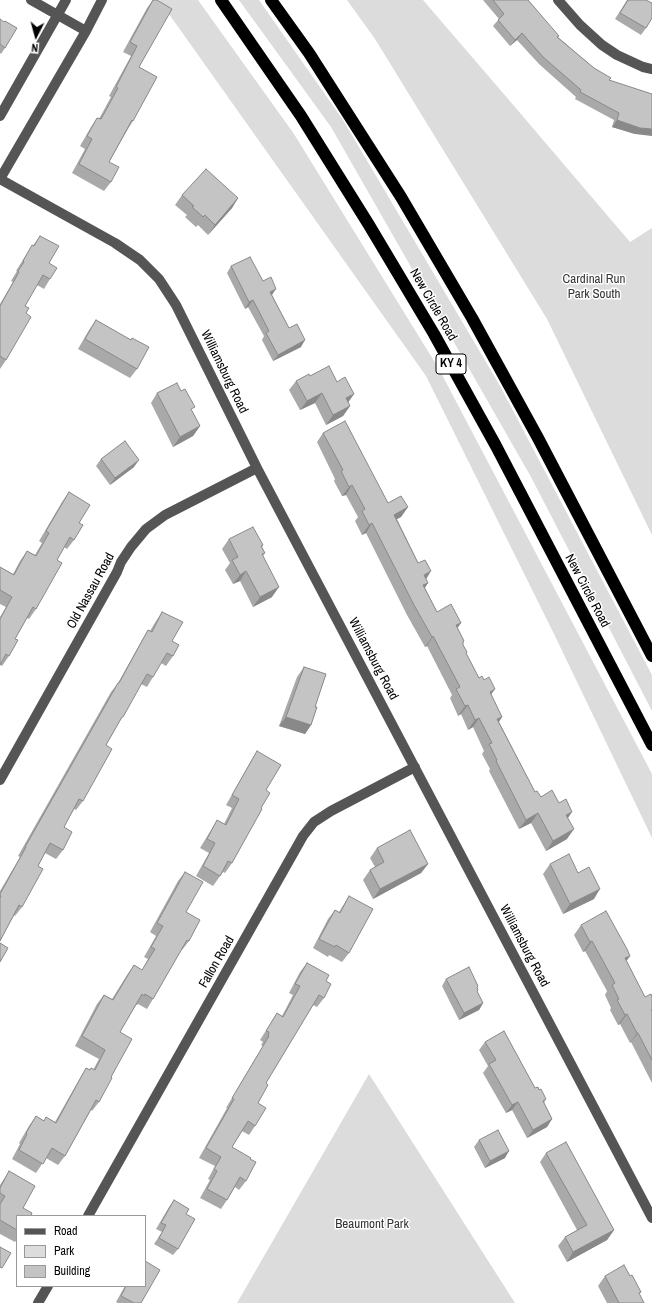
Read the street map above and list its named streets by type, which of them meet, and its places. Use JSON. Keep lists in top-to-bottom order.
{
  "streets": {
    "highway": ["New Circle Road", "KY 4"],
    "street": ["Williamsburg Road", "Old Nassau Road", "Fallon Road"]
  },
  "crossings": [
    ["Williamsburg Road", "Old Nassau Road"],
    ["Williamsburg Road", "Fallon Road"]
  ],
  "parks": ["Cardinal Run Park South", "Beaumont Park"],
  "legend": ["Road", "Park", "Building"],
  "north": "bottom"
}
